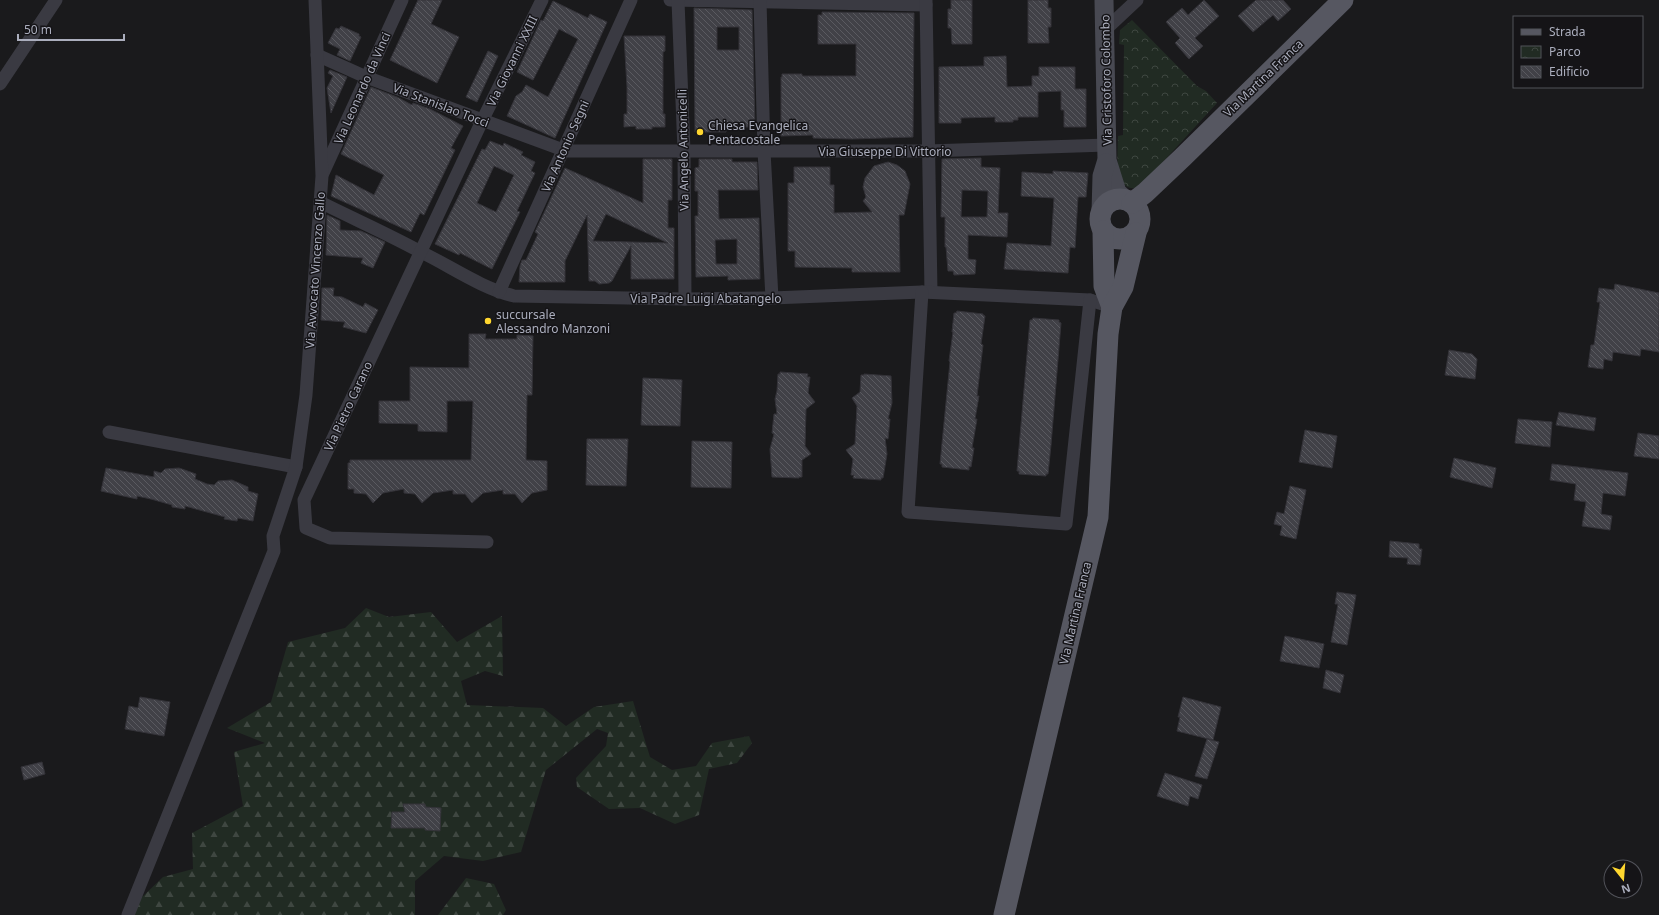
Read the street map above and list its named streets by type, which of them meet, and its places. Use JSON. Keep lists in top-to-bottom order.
{
  "streets": {
    "main road": ["Via Martina Franca"],
    "street": [
      "Via Giovanni XXIII",
      "Via Cristoforo Colombo",
      "Via Leonardo da Vinci",
      "Via Stanislao Tocci",
      "Via Antonio Segni",
      "Via Angelo Antonicelli",
      "Via Giuseppe Di Vittorio",
      "Via Avvocato Vincenzo Gallo",
      "Via Padre Luigi Abatangelo",
      "Via Pietro Carano"
    ]
  },
  "crossings": [
    ["Via Giovanni XXIII", "Via Stanislao Tocci"],
    ["Via Giovanni XXIII", "Via Pietro Carano"],
    ["Via Martina Franca", "Via Cristoforo Colombo"],
    ["Via Martina Franca", "Via Padre Luigi Abatangelo"],
    ["Via Cristoforo Colombo", "Via Giuseppe Di Vittorio"],
    ["Via Leonardo da Vinci", "Via Stanislao Tocci"],
    ["Via Leonardo da Vinci", "Via Avvocato Vincenzo Gallo"],
    ["Via Stanislao Tocci", "Via Antonio Segni"],
    ["Via Stanislao Tocci", "Via Giuseppe Di Vittorio"],
    ["Via Stanislao Tocci", "Via Avvocato Vincenzo Gallo"],
    ["Via Stanislao Tocci", "Via Pietro Carano"],
    ["Via Antonio Segni", "Via Giuseppe Di Vittorio"],
    ["Via Antonio Segni", "Via Padre Luigi Abatangelo"],
    ["Via Angelo Antonicelli", "Via Giuseppe Di Vittorio"],
    ["Via Angelo Antonicelli", "Via Padre Luigi Abatangelo"],
    ["Via Avvocato Vincenzo Gallo", "Via Padre Luigi Abatangelo"],
    ["Via Padre Luigi Abatangelo", "Via Pietro Carano"]
  ],
  "places": ["Chiesa Evangelica Pentacostale", "succursale Alessandro Manzoni"],
  "legend": ["Strada", "Parco", "Edificio"],
  "scale_bar": "50 m",
  "north": "bottom"
}
